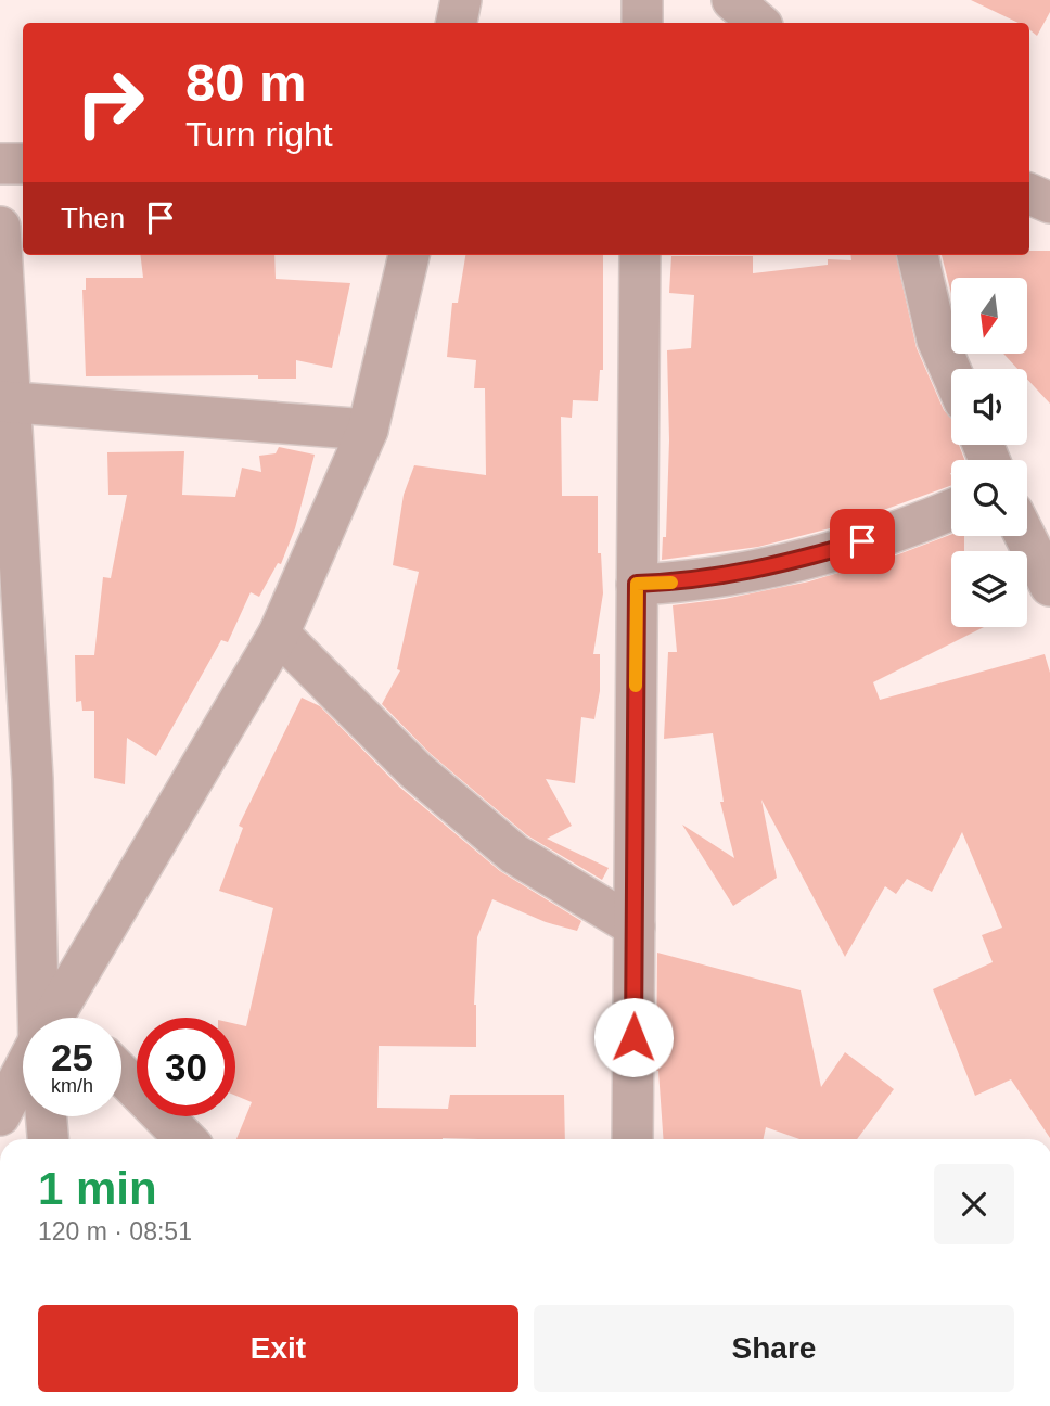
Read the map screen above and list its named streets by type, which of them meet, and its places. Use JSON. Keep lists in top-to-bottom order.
{
  "north": "bottom",
  "page": {
    "turn": ["80 m", "Turn right"],
    "then": "Then",
    "speed": "25 km/h",
    "limit": "30",
    "heading": ["1 min", "120 m · 08:51"],
    "buttons": ["Exit", "Share"]
  }
}
